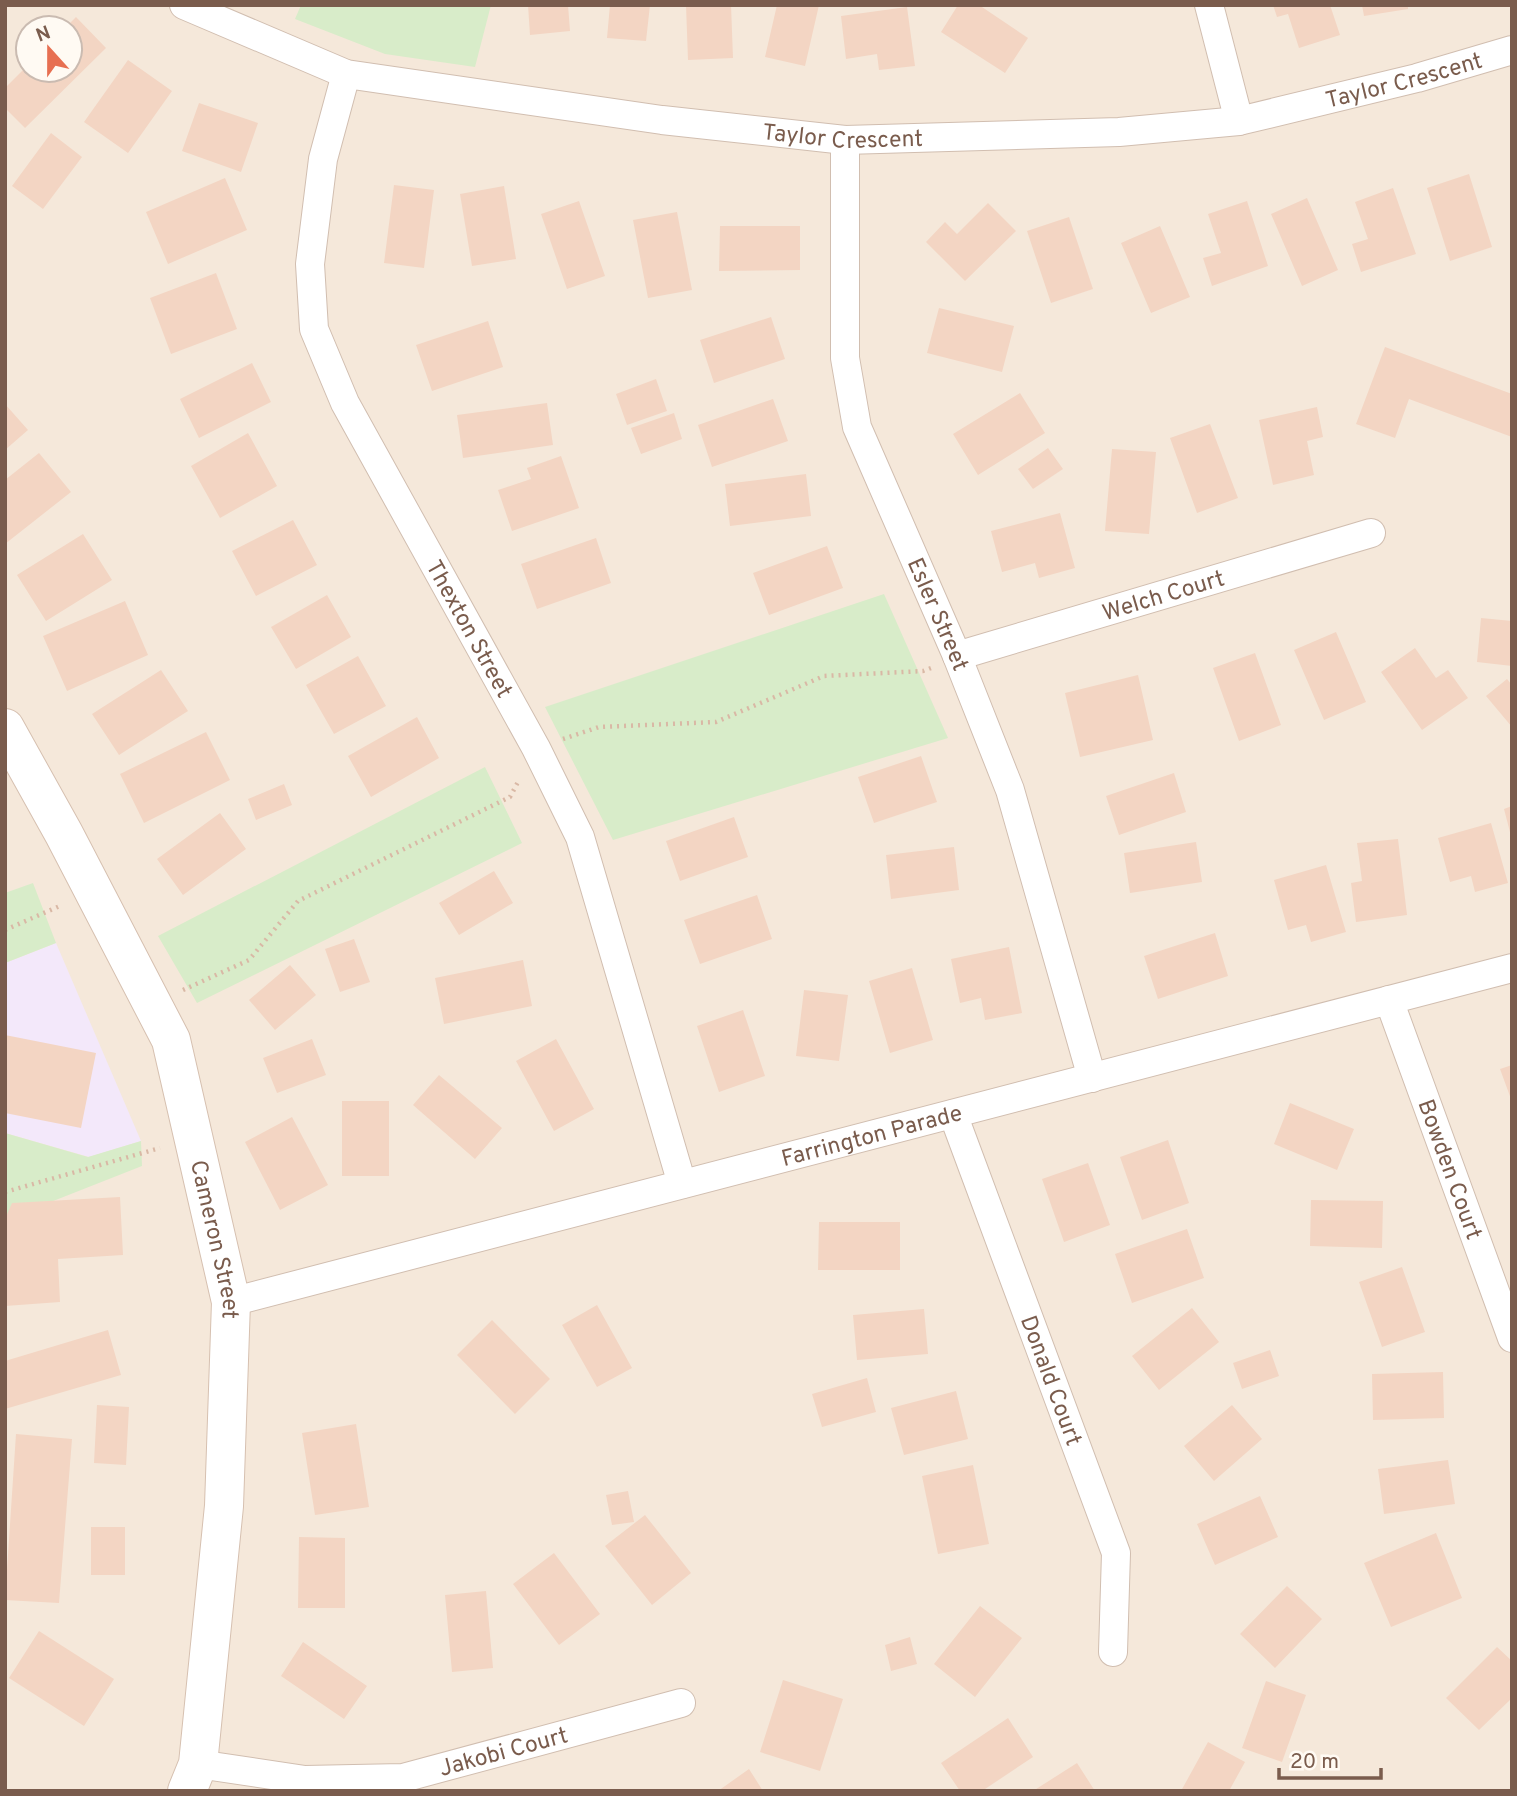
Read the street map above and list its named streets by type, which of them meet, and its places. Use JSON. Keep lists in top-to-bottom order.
{
  "streets": {
    "street": [
      "Taylor Crescent",
      "Welch Court",
      "Esler Street",
      "Thexton Street",
      "Farrington Parade",
      "Bowden Court",
      "Cameron Street",
      "Donald Court",
      "Jakobi Court"
    ]
  },
  "crossings": [
    ["Taylor Crescent", "Esler Street"],
    ["Taylor Crescent", "Thexton Street"],
    ["Welch Court", "Esler Street"],
    ["Esler Street", "Farrington Parade"],
    ["Thexton Street", "Farrington Parade"],
    ["Farrington Parade", "Bowden Court"],
    ["Farrington Parade", "Cameron Street"],
    ["Farrington Parade", "Donald Court"],
    ["Cameron Street", "Jakobi Court"]
  ],
  "scale_bar": "20 m",
  "north": "top"
}
